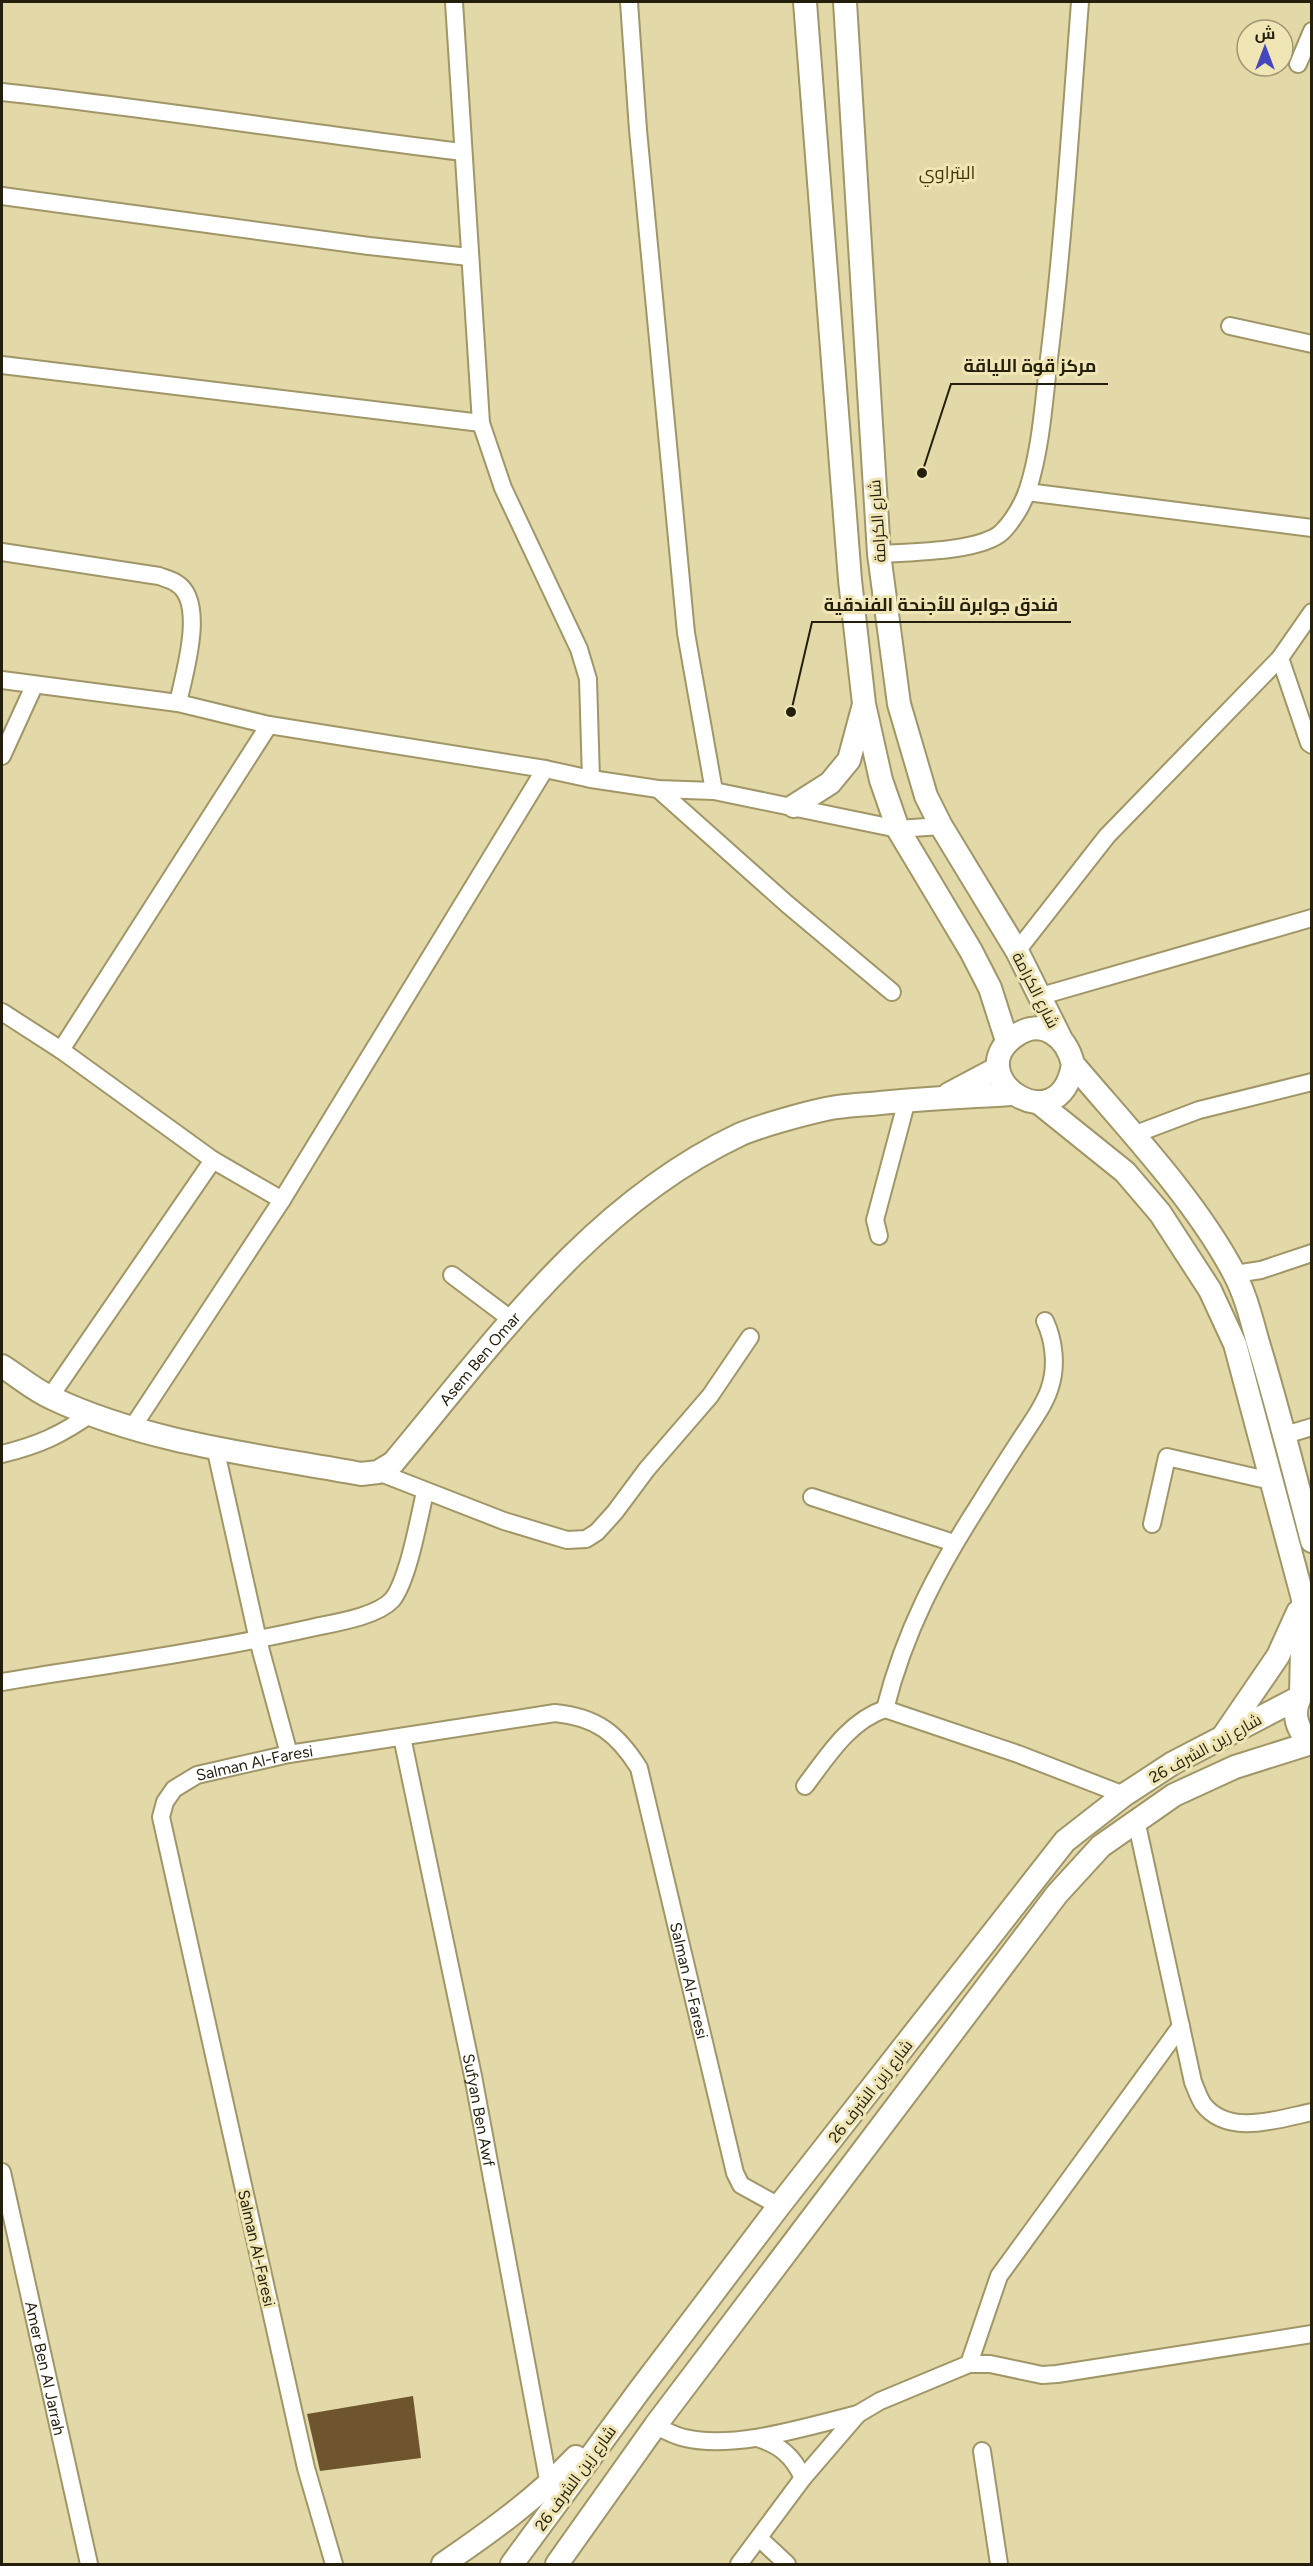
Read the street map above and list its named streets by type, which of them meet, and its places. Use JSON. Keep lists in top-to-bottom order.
{
  "streets": {
    "street": [
      "شارع الكرامة",
      "Asem Ben Omar",
      "شارع زين الشرف 26",
      "Salman Al-Faresi",
      "Sufyan Ben Awf",
      "Amer Ben Al Jarrah"
    ]
  },
  "crossings": [
    ["شارع الكرامة", "Asem Ben Omar"],
    ["شارع زين الشرف 26", "Salman Al-Faresi"],
    ["Salman Al-Faresi", "Sufyan Ben Awf"]
  ],
  "districts": ["البتراوي"],
  "places": ["مركز قوة اللياقة", "فندق جوابرة للأجنحة الفندقية"],
  "north": "top"
}
